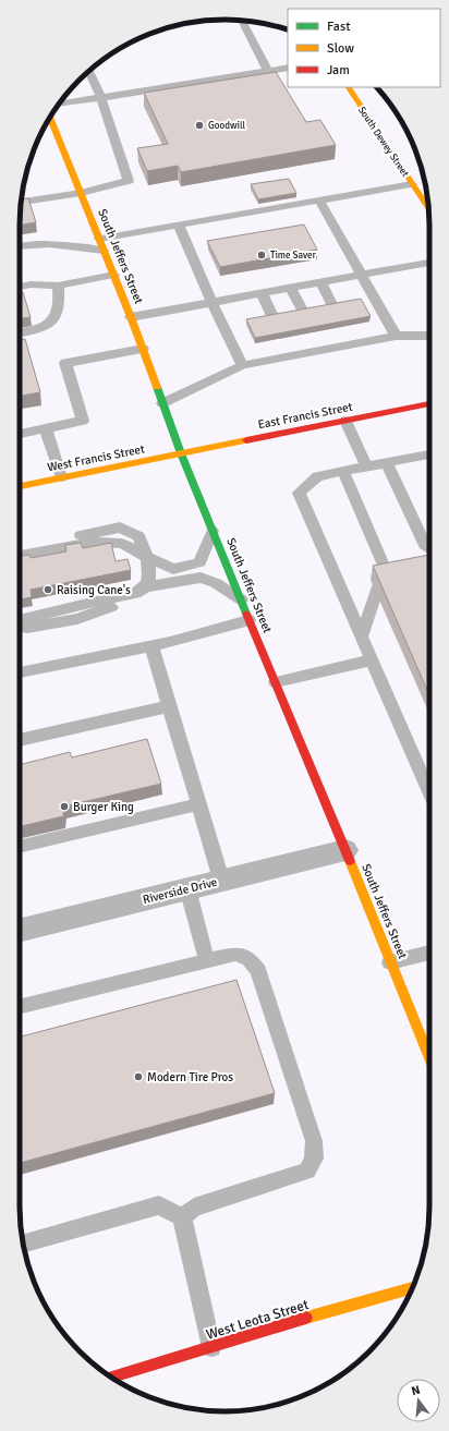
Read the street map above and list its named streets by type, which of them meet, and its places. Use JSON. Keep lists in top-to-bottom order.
{
  "streets": {
    "main road": [
      "South Dewey Street",
      "South Jeffers Street",
      "East Francis Street",
      "West Francis Street",
      "West Leota Street"
    ],
    "street": ["Riverside Drive"]
  },
  "crossings": [
    ["South Jeffers Street", "East Francis Street"],
    ["South Jeffers Street", "West Francis Street"],
    ["South Jeffers Street", "Riverside Drive"],
    ["East Francis Street", "West Francis Street"]
  ],
  "places": [
    "Goodwill",
    "Time Saver",
    "Raising Cane's",
    "Burger King",
    "Modern Tire Pros"
  ],
  "legend": ["Fast", "Slow", "Jam"],
  "north": "top"
}
